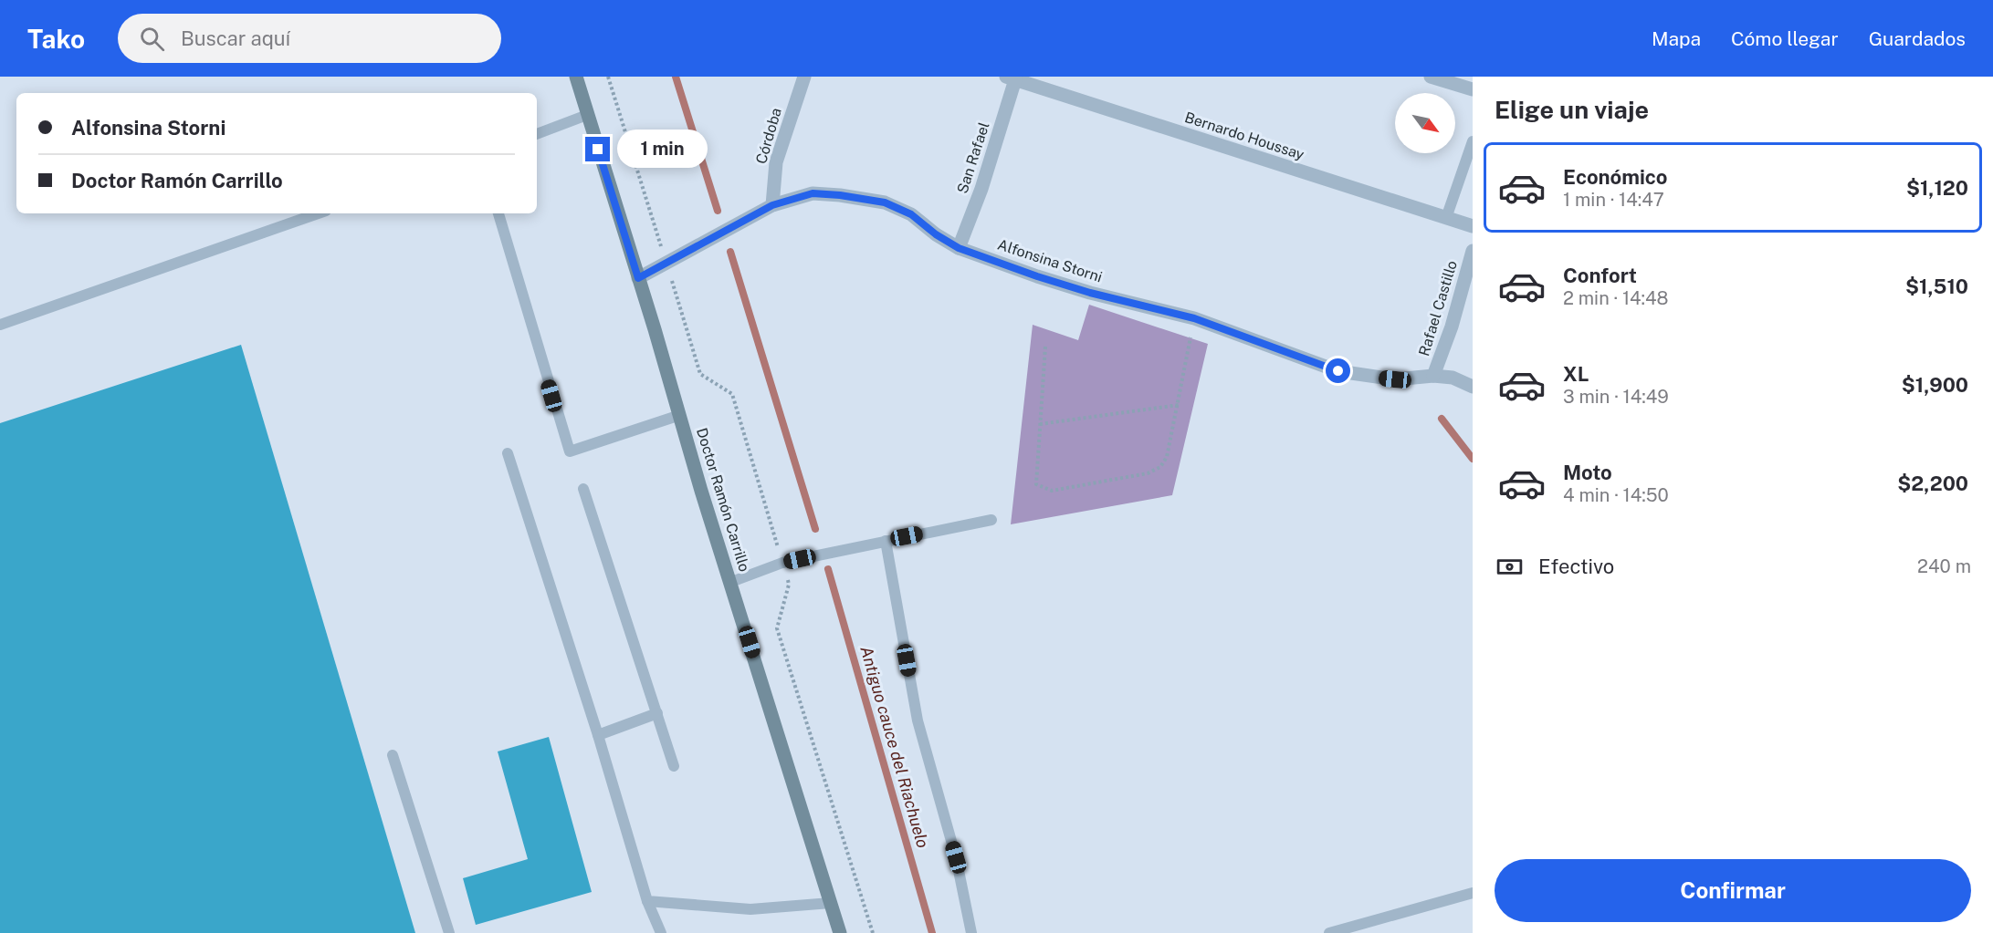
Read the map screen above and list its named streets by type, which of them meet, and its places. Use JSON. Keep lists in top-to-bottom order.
{
  "streets": {
    "street": [
      "Córdoba",
      "Bernardo Houssay",
      "San Rafael",
      "Alfonsina Storni",
      "Rafael Castillo",
      "Doctor Ramón Carrillo"
    ]
  },
  "crossings": [
    ["Córdoba", "Alfonsina Storni"],
    ["Bernardo Houssay", "San Rafael"],
    ["San Rafael", "Alfonsina Storni"],
    ["Alfonsina Storni", "Rafael Castillo"],
    ["Alfonsina Storni", "Doctor Ramón Carrillo"]
  ],
  "water": ["Antiguo cauce del Riachuelo"],
  "north": "bottom right",
  "page": {
    "header": "Tako",
    "search": "Buscar aquí",
    "nav": ["Mapa", "Cómo llegar", "Guardados"],
    "heading": "Elige un viaje",
    "banner": ["Alfonsina Storni", "Doctor Ramón Carrillo"],
    "bubble": "1 min",
    "list": [
      {
        "name": "Económico",
        "note": "1 min · 14:47",
        "value": "$1,120"
      },
      {
        "name": "Confort",
        "note": "2 min · 14:48",
        "value": "$1,510"
      },
      {
        "name": "XL",
        "note": "3 min · 14:49",
        "value": "$1,900"
      },
      {
        "name": "Moto",
        "note": "4 min · 14:50",
        "value": "$2,200"
      }
    ],
    "pay": ["Efectivo", "240 m"],
    "buttons": "Confirmar"
  }
}
